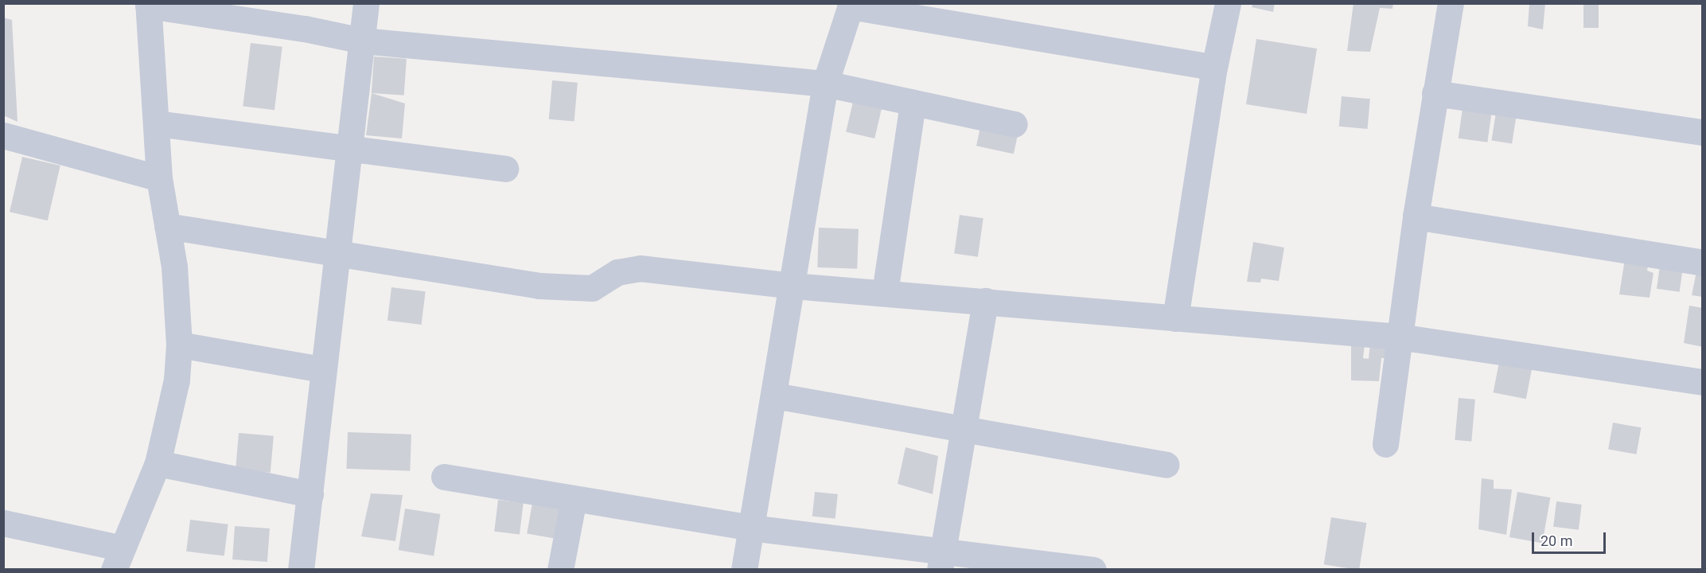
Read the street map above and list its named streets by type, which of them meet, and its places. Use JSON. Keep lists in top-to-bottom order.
{
  "scale_bar": "20 m"
}
